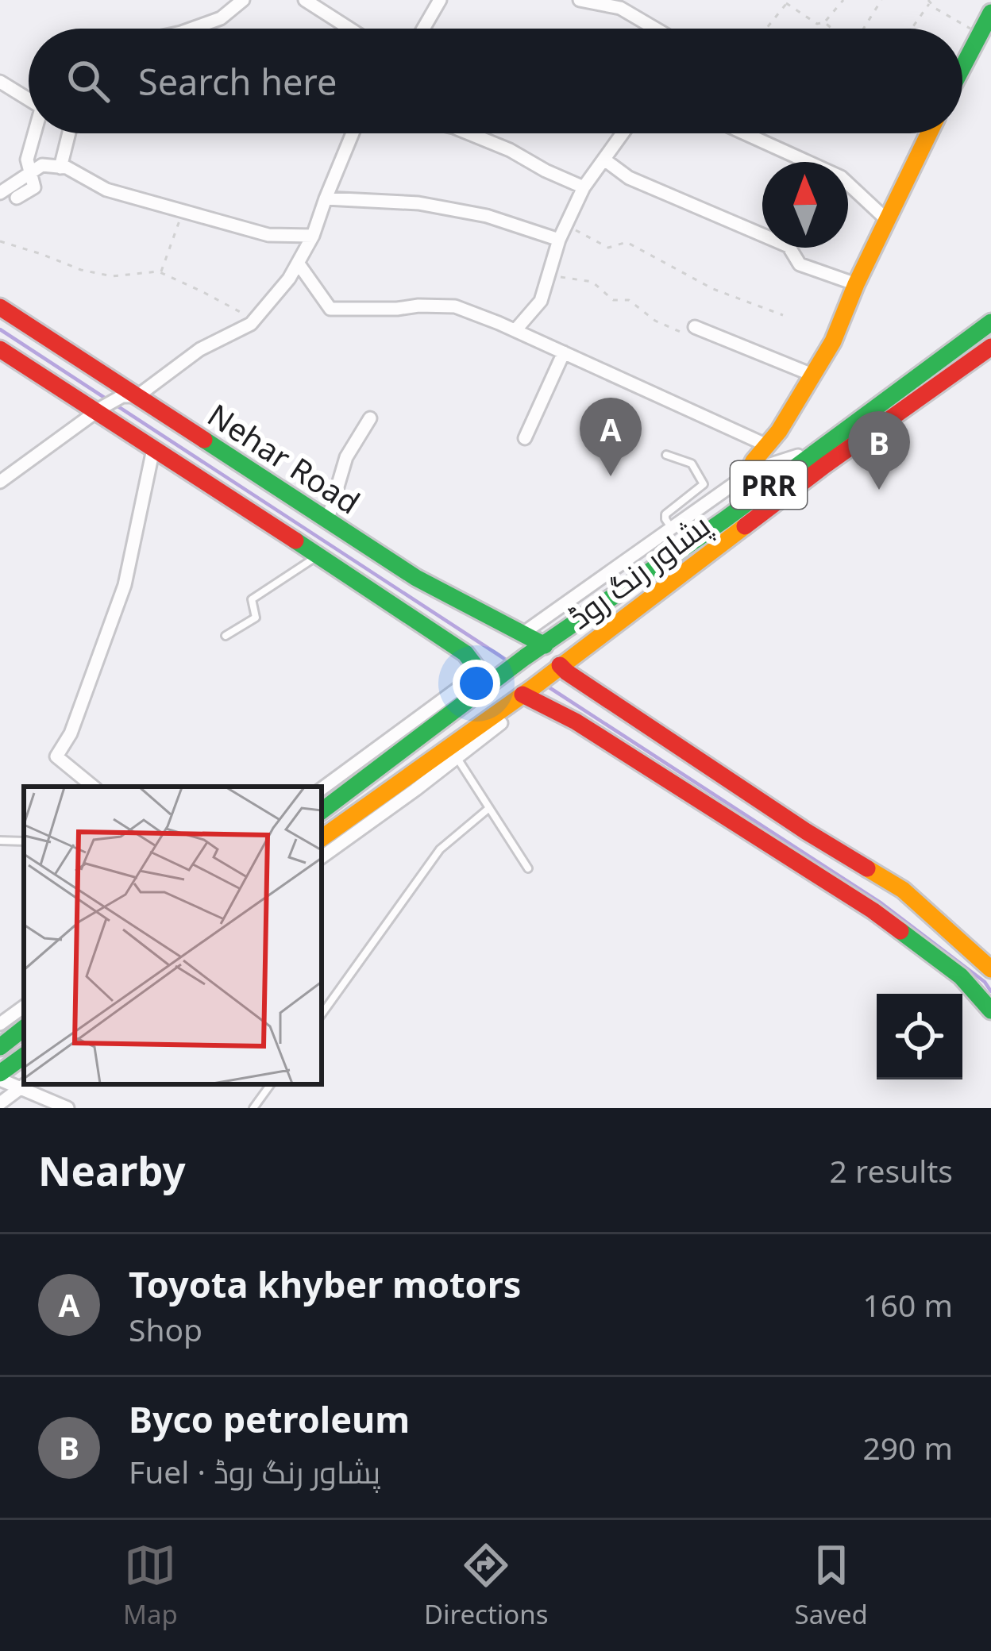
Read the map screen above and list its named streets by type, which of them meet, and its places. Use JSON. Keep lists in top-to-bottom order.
{
  "streets": {
    "main road": ["Nehar Road", "PRR", "پشاور رنگ روڈ"]
  },
  "crossings": [
    ["Nehar Road", "پشاور رنگ روڈ"]
  ],
  "north": "top",
  "page": {
    "search": "Search here",
    "pins": ["A", "B"],
    "heading": ["Nearby", "2 results"],
    "list": [
      {
        "mark": "A",
        "name": "Toyota khyber motors",
        "note": "Shop",
        "value": "160 m"
      },
      {
        "mark": "B",
        "name": "Byco petroleum",
        "note": "Fuel · پشاور رنگ روڈ",
        "value": "290 m"
      }
    ],
    "nav": ["Map", "Directions", "Saved"]
  }
}
